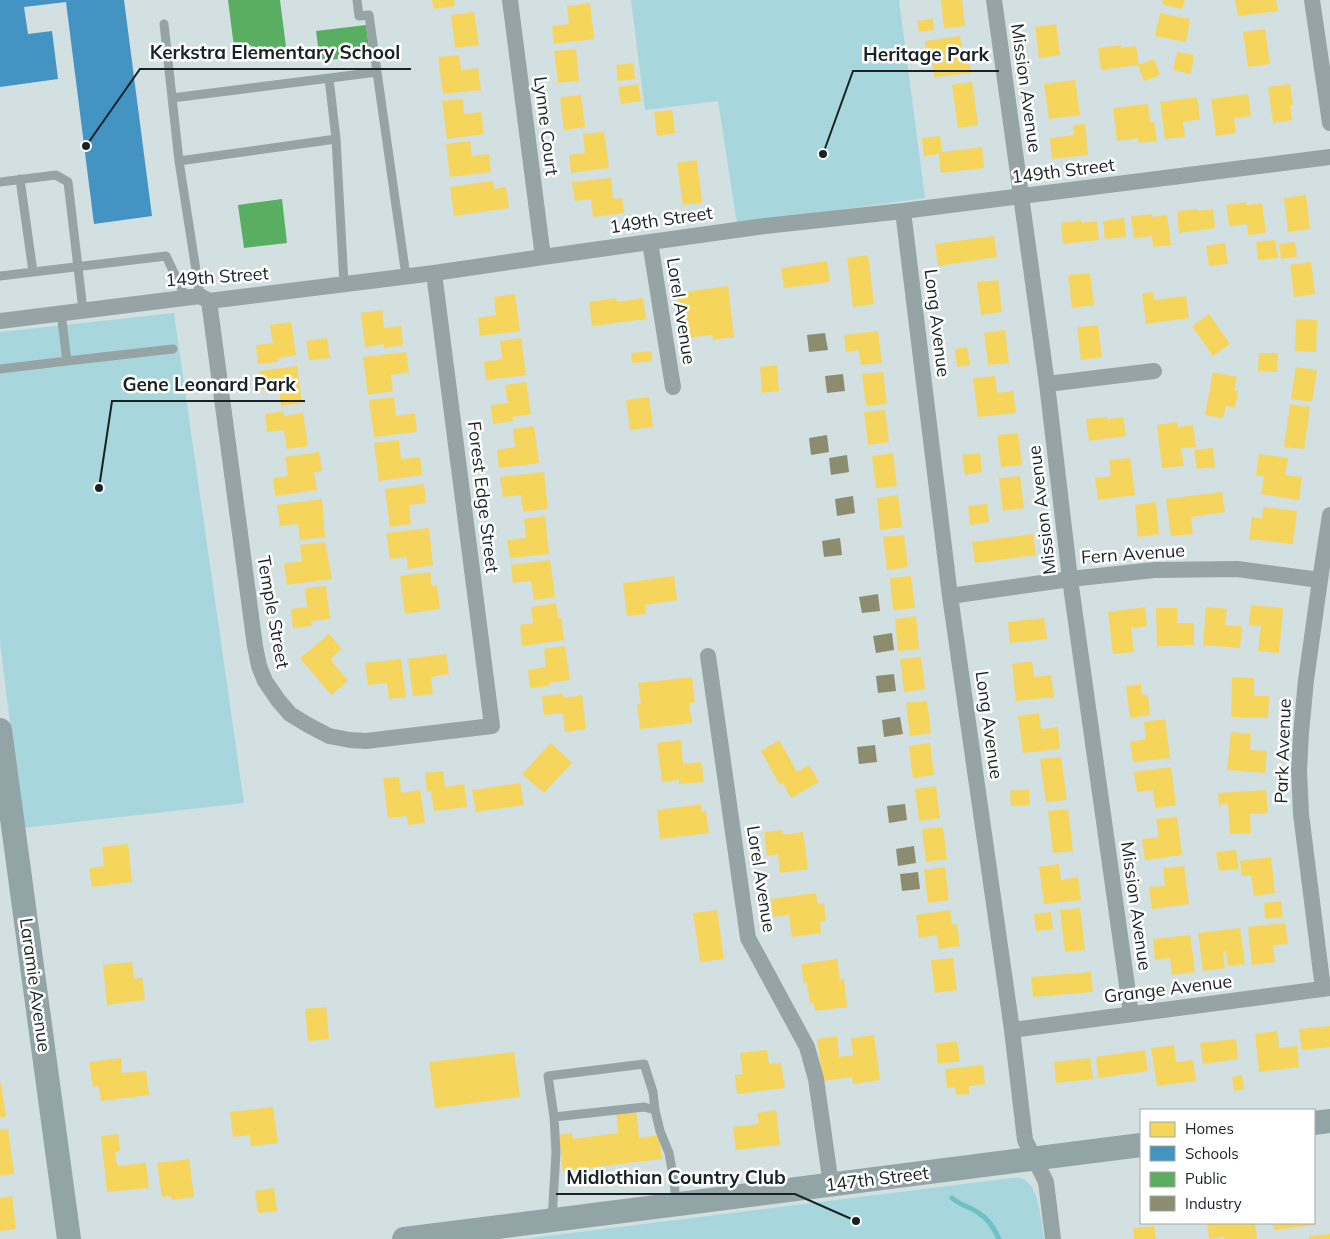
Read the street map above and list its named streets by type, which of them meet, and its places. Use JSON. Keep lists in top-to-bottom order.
{
  "streets": {
    "main road": ["Laramie Avenue", "147th Street"],
    "street": [
      "Mission Avenue",
      "Lynne Court",
      "149th Street",
      "Lorel Avenue",
      "Long Avenue",
      "Forest Edge Street",
      "Fern Avenue",
      "Temple Street",
      "Park Avenue",
      "Grange Avenue"
    ]
  },
  "crossings": [
    ["Mission Avenue", "149th Street"],
    ["Mission Avenue", "Fern Avenue"],
    ["Mission Avenue", "Grange Avenue"],
    ["Lynne Court", "149th Street"],
    ["149th Street", "Lorel Avenue"],
    ["149th Street", "Long Avenue"],
    ["149th Street", "Forest Edge Street"],
    ["149th Street", "Temple Street"],
    ["Lorel Avenue", "147th Street"],
    ["Long Avenue", "Fern Avenue"],
    ["Long Avenue", "Grange Avenue"],
    ["Long Avenue", "147th Street"],
    ["Forest Edge Street", "Temple Street"],
    ["Fern Avenue", "Park Avenue"],
    ["Park Avenue", "Grange Avenue"]
  ],
  "places": [
    "Kerkstra Elementary School",
    "Heritage Park",
    "Gene Leonard Park",
    "Midlothian Country Club"
  ],
  "legend": [
    "Homes",
    "Schools",
    "Public",
    "Industry"
  ]
}
